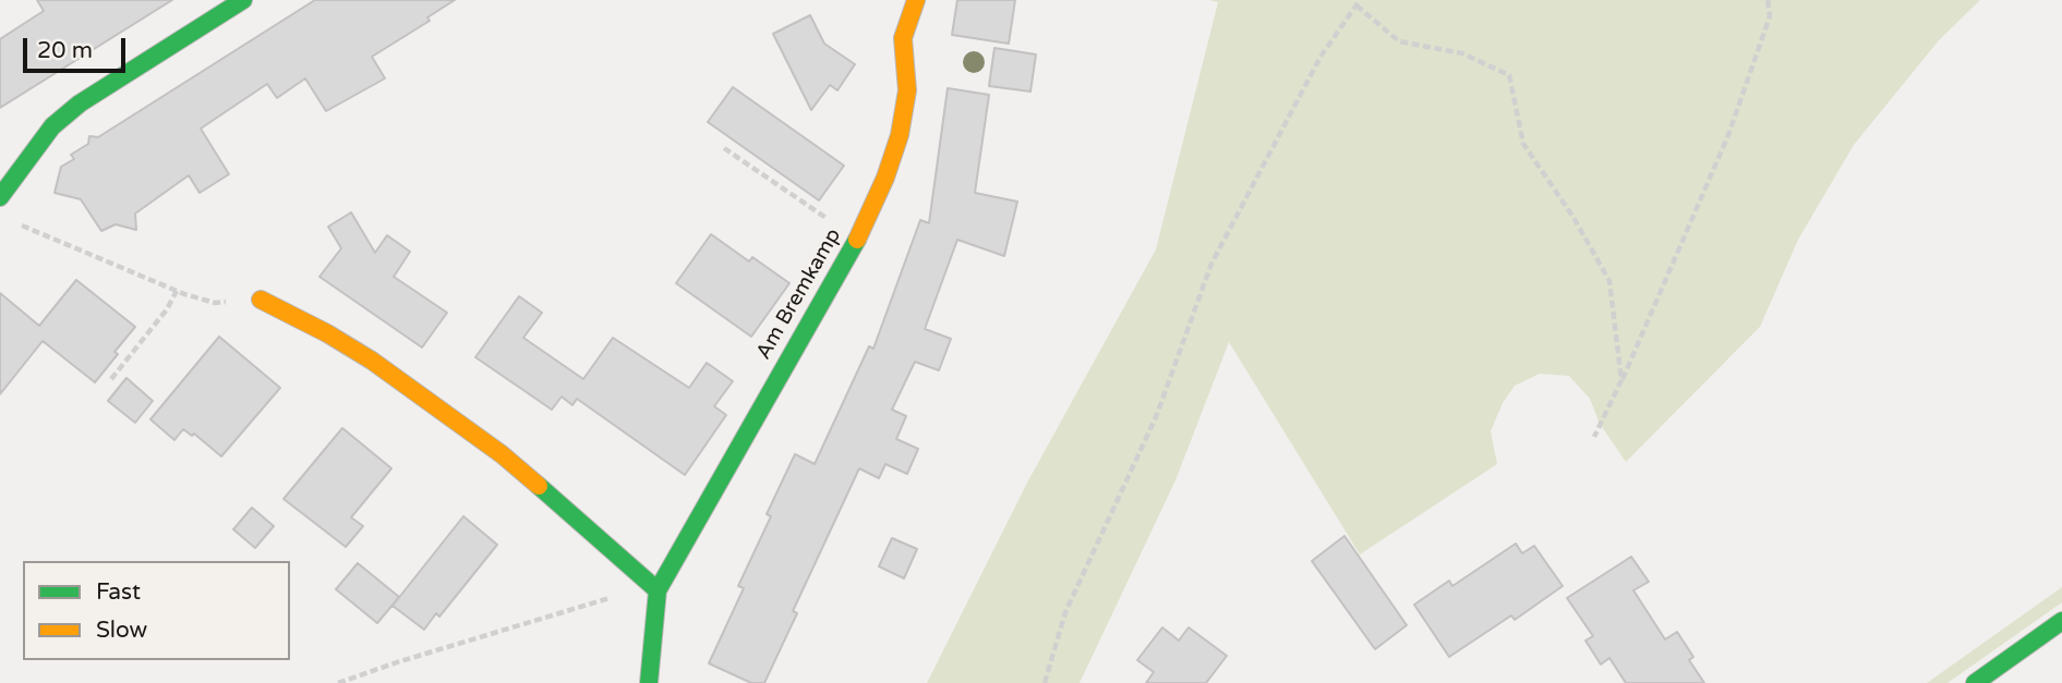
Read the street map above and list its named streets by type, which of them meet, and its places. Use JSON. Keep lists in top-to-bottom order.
{
  "streets": {
    "street": ["Am Bremkamp"]
  },
  "legend": ["Fast", "Slow"],
  "scale_bar": "20 m"
}
